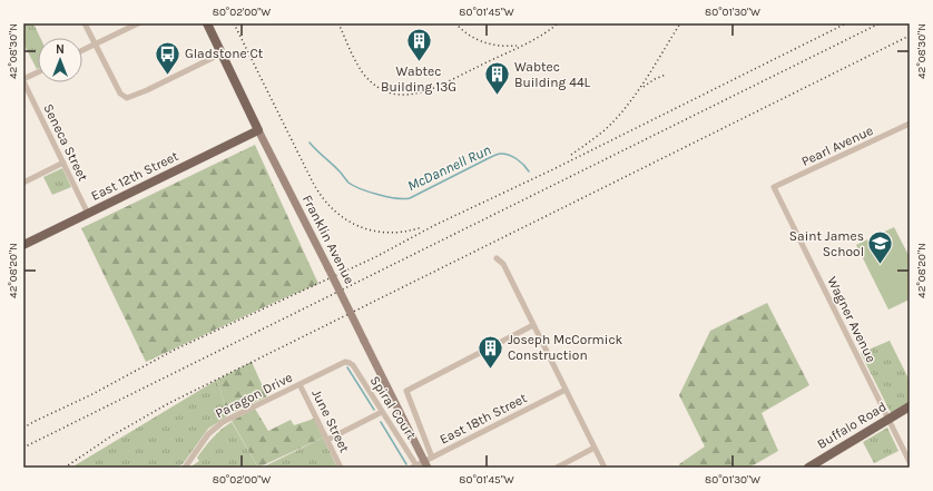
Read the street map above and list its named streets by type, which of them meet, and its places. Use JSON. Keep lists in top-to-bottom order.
{
  "streets": {
    "main road": ["East 12th Street", "Franklin Avenue", "Buffalo Road"],
    "street": [
      "Seneca Street",
      "Pearl Avenue",
      "Wagner Avenue",
      "Paragon Drive",
      "Spiral Court",
      "East 18th Street",
      "June Street"
    ]
  },
  "crossings": [
    ["Seneca Street", "East 12th Street"],
    ["Pearl Avenue", "Wagner Avenue"],
    ["East 12th Street", "Franklin Avenue"],
    ["Franklin Avenue", "Spiral Court"],
    ["Franklin Avenue", "East 18th Street"],
    ["Wagner Avenue", "Buffalo Road"],
    ["Paragon Drive", "Spiral Court"],
    ["Paragon Drive", "June Street"],
    ["Spiral Court", "East 18th Street"]
  ],
  "water": ["McDannell Run"],
  "places": {
    "building": ["Wabtec Building 13G", "Wabtec Building 44L", "Joseph McCormick Construction"],
    "bus stop": ["Gladstone Ct"],
    "school or university": ["Saint James School"]
  },
  "north": "top",
  "coordinates": [
    "80°02'00\"W",
    "80°01'45\"W",
    "80°01'30\"W",
    "42°08'30\"N",
    "42°08'20\"N"
  ]
}
